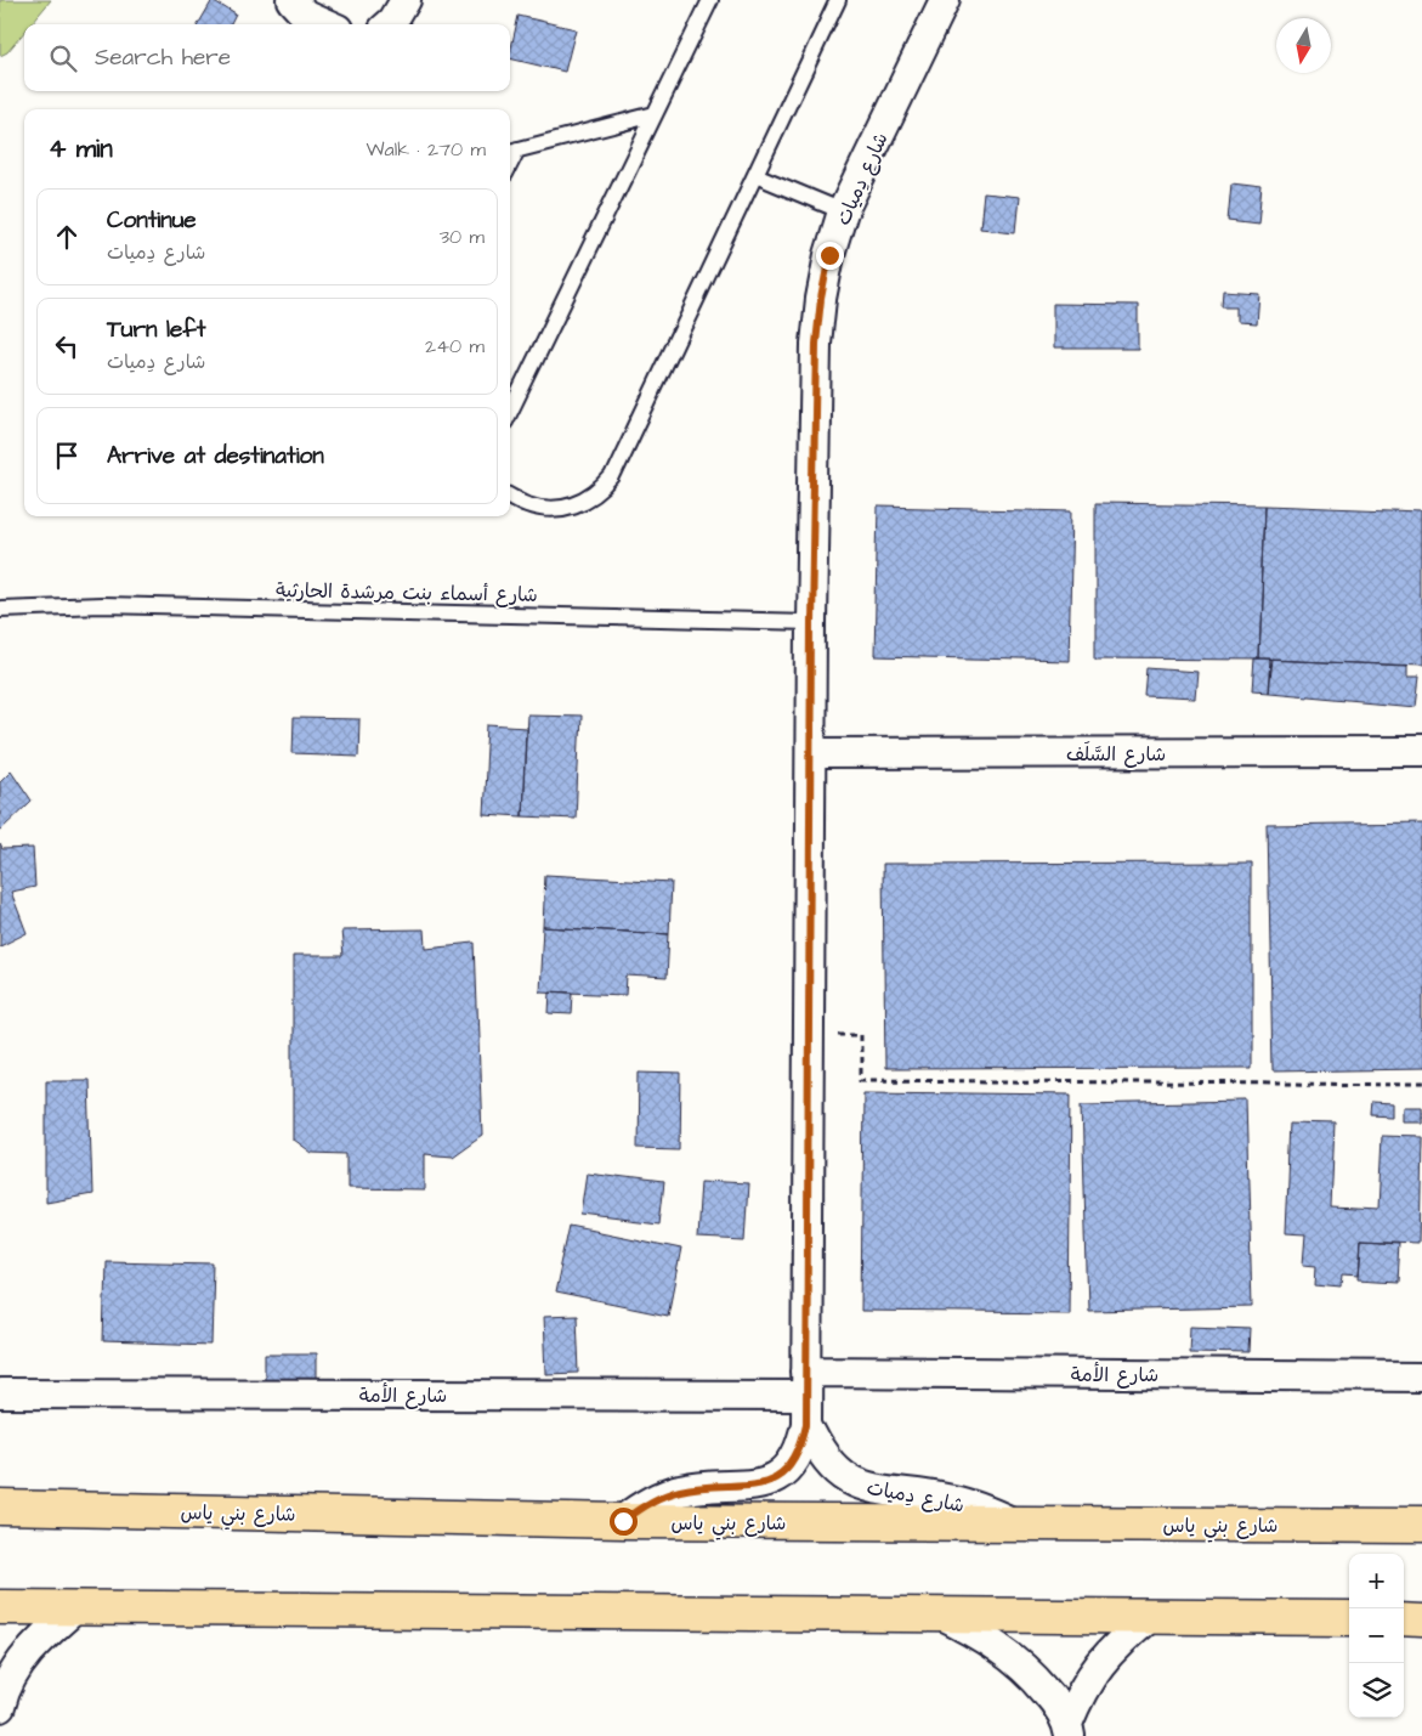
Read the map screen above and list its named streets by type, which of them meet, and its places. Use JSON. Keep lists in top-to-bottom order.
{
  "streets": {
    "main road": ["شارع بني ياس"],
    "street": ["شارع دِميات", "شارع السَّلَف", "شارع الأمة"],
    "lane": ["شارع أسماء بنت مرشدة الحارثية"]
  },
  "crossings": [
    ["شارع دِميات", "شارع أسماء بنت مرشدة الحارثية"],
    ["شارع دِميات", "شارع السَّلَف"],
    ["شارع دِميات", "شارع الأمة"],
    ["شارع دِميات", "شارع بني ياس"]
  ],
  "north": "bottom",
  "page": {
    "search": "Search here",
    "heading": ["4 min", "Walk · 270 m"],
    "list": [
      ["Continue", "شارع دِميات", "30 m"],
      ["Turn left", "شارع دِميات", "240 m"],
      "Arrive at destination"
    ],
    "map_buttons": ["+", "−"]
  }
}
